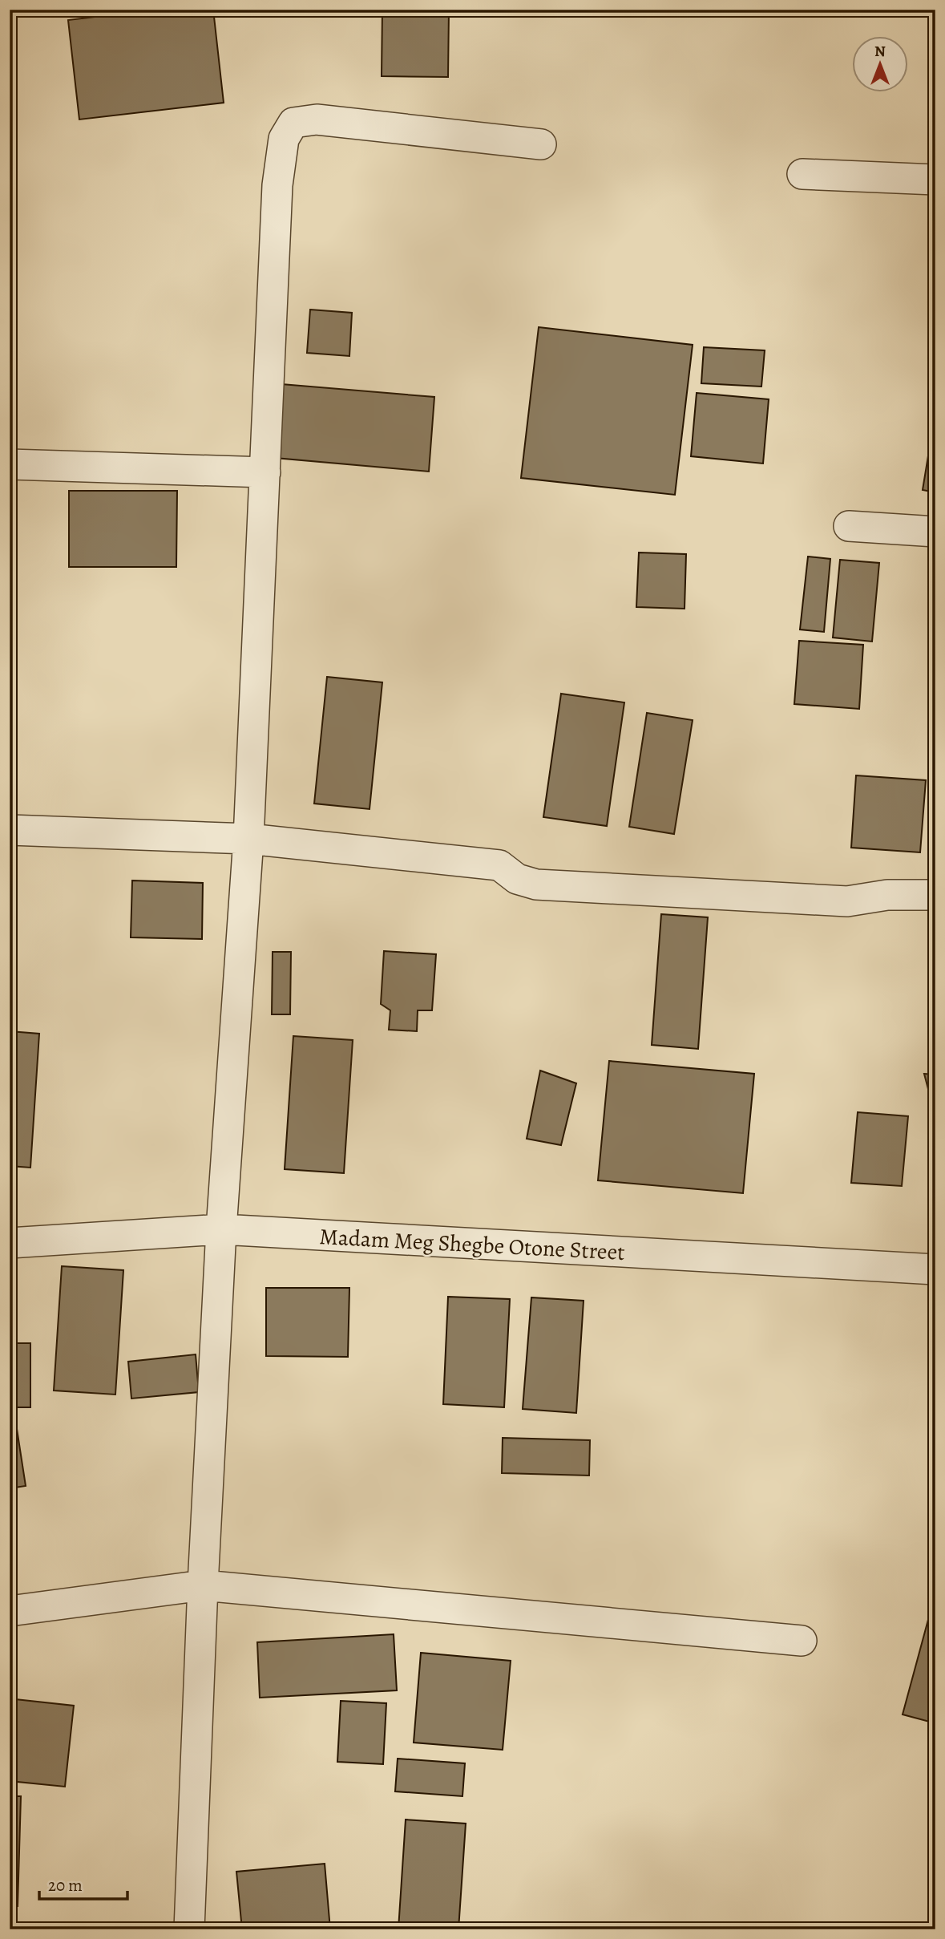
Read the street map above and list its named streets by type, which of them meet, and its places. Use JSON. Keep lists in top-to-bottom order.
{
  "streets": {
    "street": ["Madam Meg Shegbe Otone Street"]
  },
  "scale_bar": "20 m",
  "north": "top"
}
